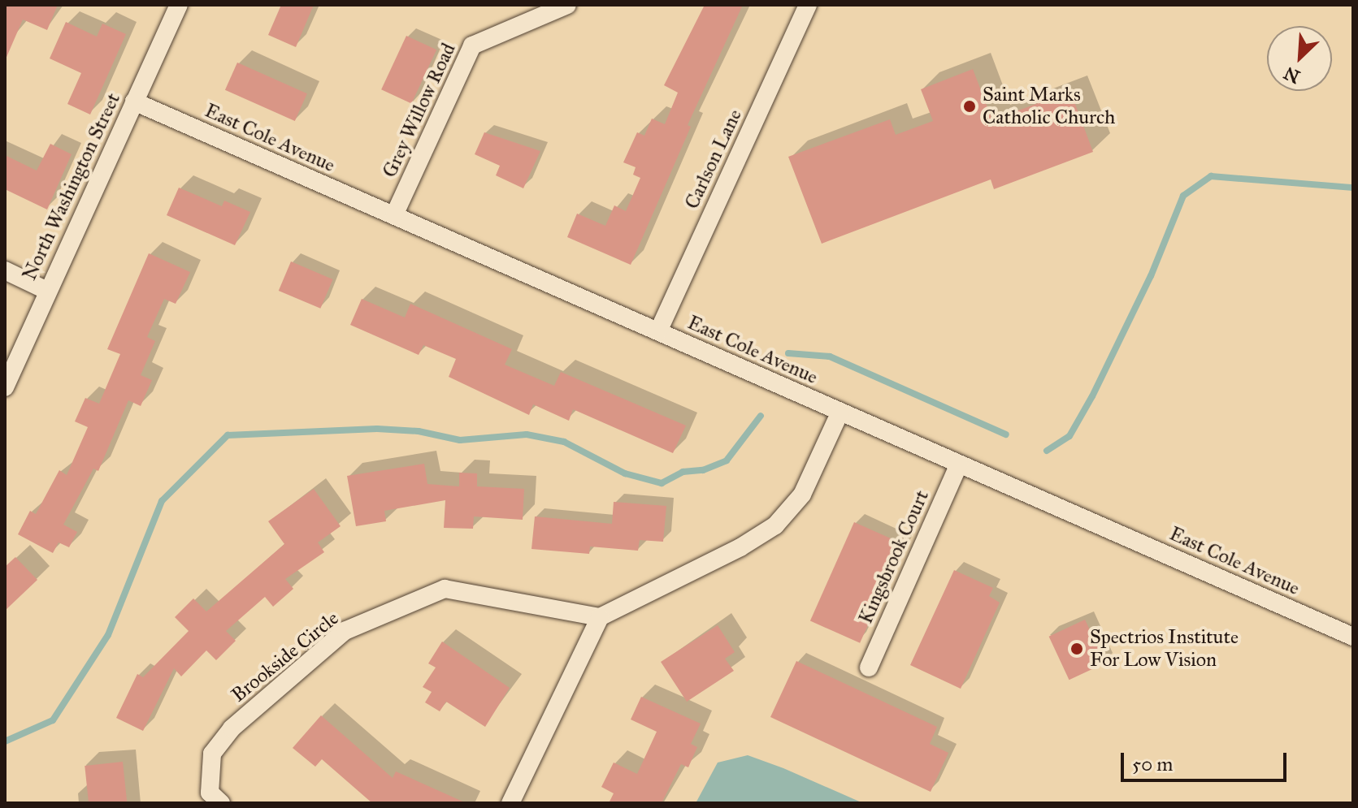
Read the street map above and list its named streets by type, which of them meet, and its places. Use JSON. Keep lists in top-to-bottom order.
{
  "streets": {
    "street": [
      "Grey Willow Road",
      "East Cole Avenue",
      "Carlson Lane",
      "North Washington Street",
      "Kingsbrook Court",
      "Brookside Circle"
    ]
  },
  "crossings": [
    ["Grey Willow Road", "East Cole Avenue"],
    ["East Cole Avenue", "Carlson Lane"],
    ["East Cole Avenue", "North Washington Street"],
    ["East Cole Avenue", "Kingsbrook Court"]
  ],
  "places": ["Saint Marks Catholic Church", "Spectrios Institute For Low Vision"],
  "scale_bar": "50 m",
  "north": "bottom left"
}
